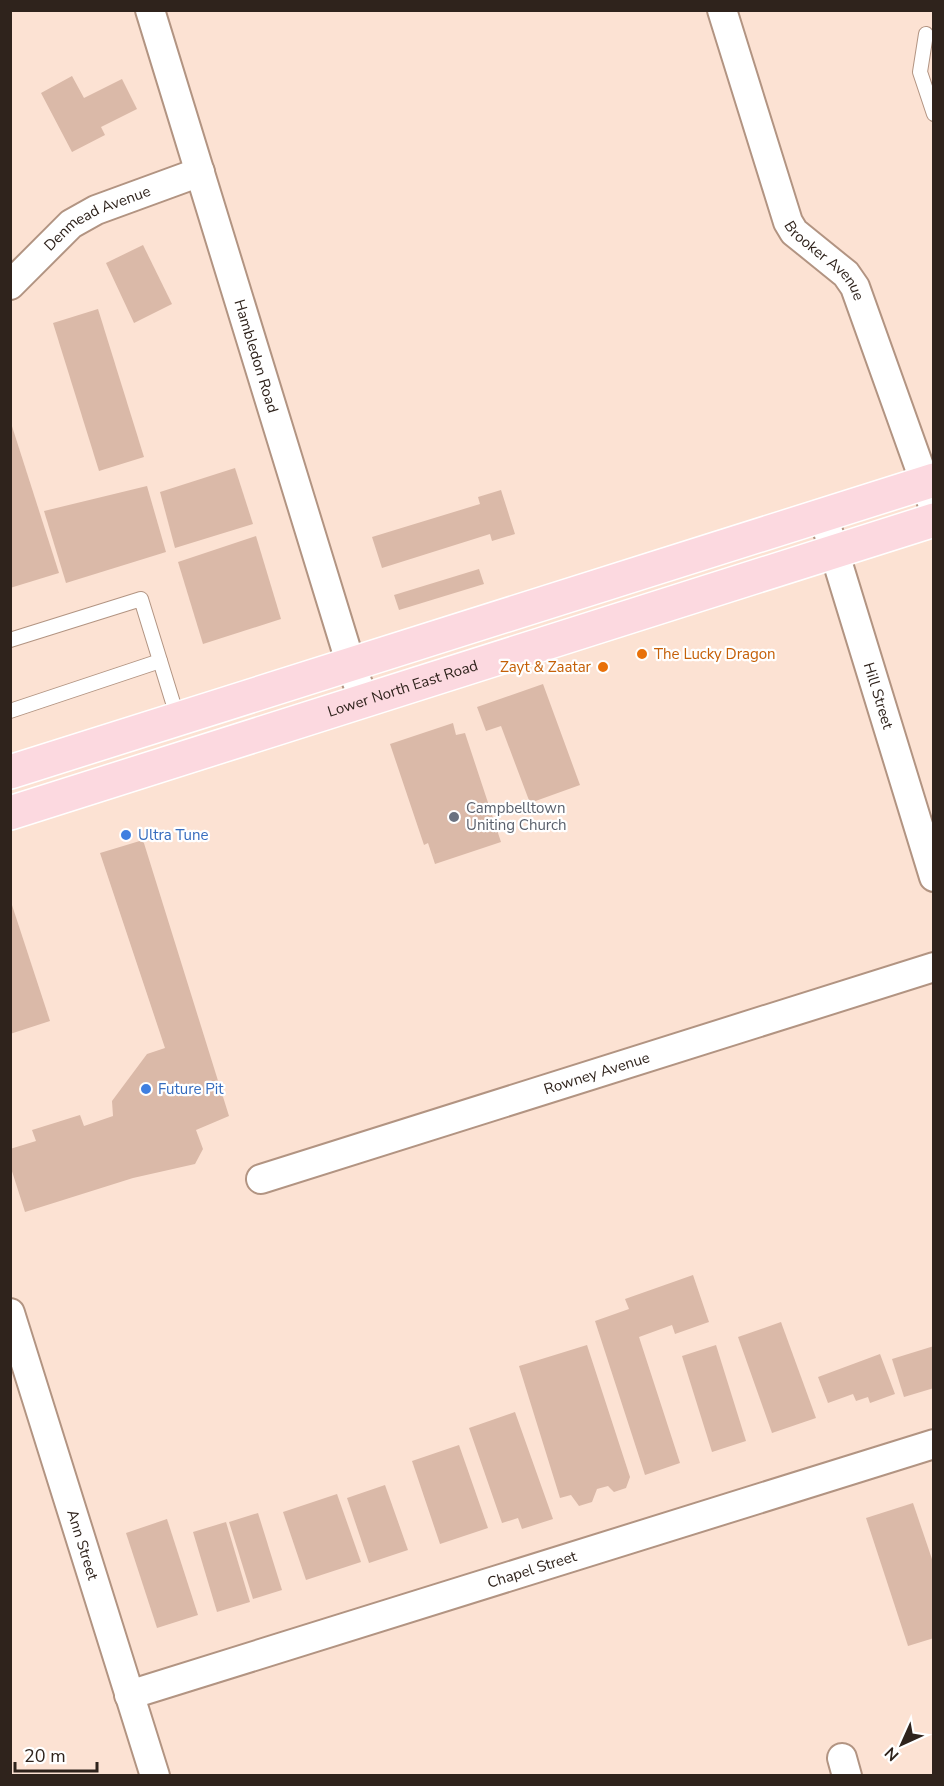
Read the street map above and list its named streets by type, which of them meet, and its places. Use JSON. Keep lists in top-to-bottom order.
{
  "streets": {
    "main road": ["Lower North East Road"],
    "street": [
      "Denmead Avenue",
      "Brooker Avenue",
      "Hambledon Road",
      "Hill Street",
      "Rowney Avenue",
      "Ann Street",
      "Chapel Street"
    ]
  },
  "crossings": [
    ["Denmead Avenue", "Hambledon Road"],
    ["Hambledon Road", "Lower North East Road"],
    ["Lower North East Road", "Hill Street"],
    ["Ann Street", "Chapel Street"]
  ],
  "places": [
    "The Lucky Dragon",
    "Zayt & Zaatar",
    "Campbelltown Uniting Church",
    "Ultra Tune",
    "Future Pit"
  ],
  "scale_bar": "20 m",
  "north": "bottom left"
}
